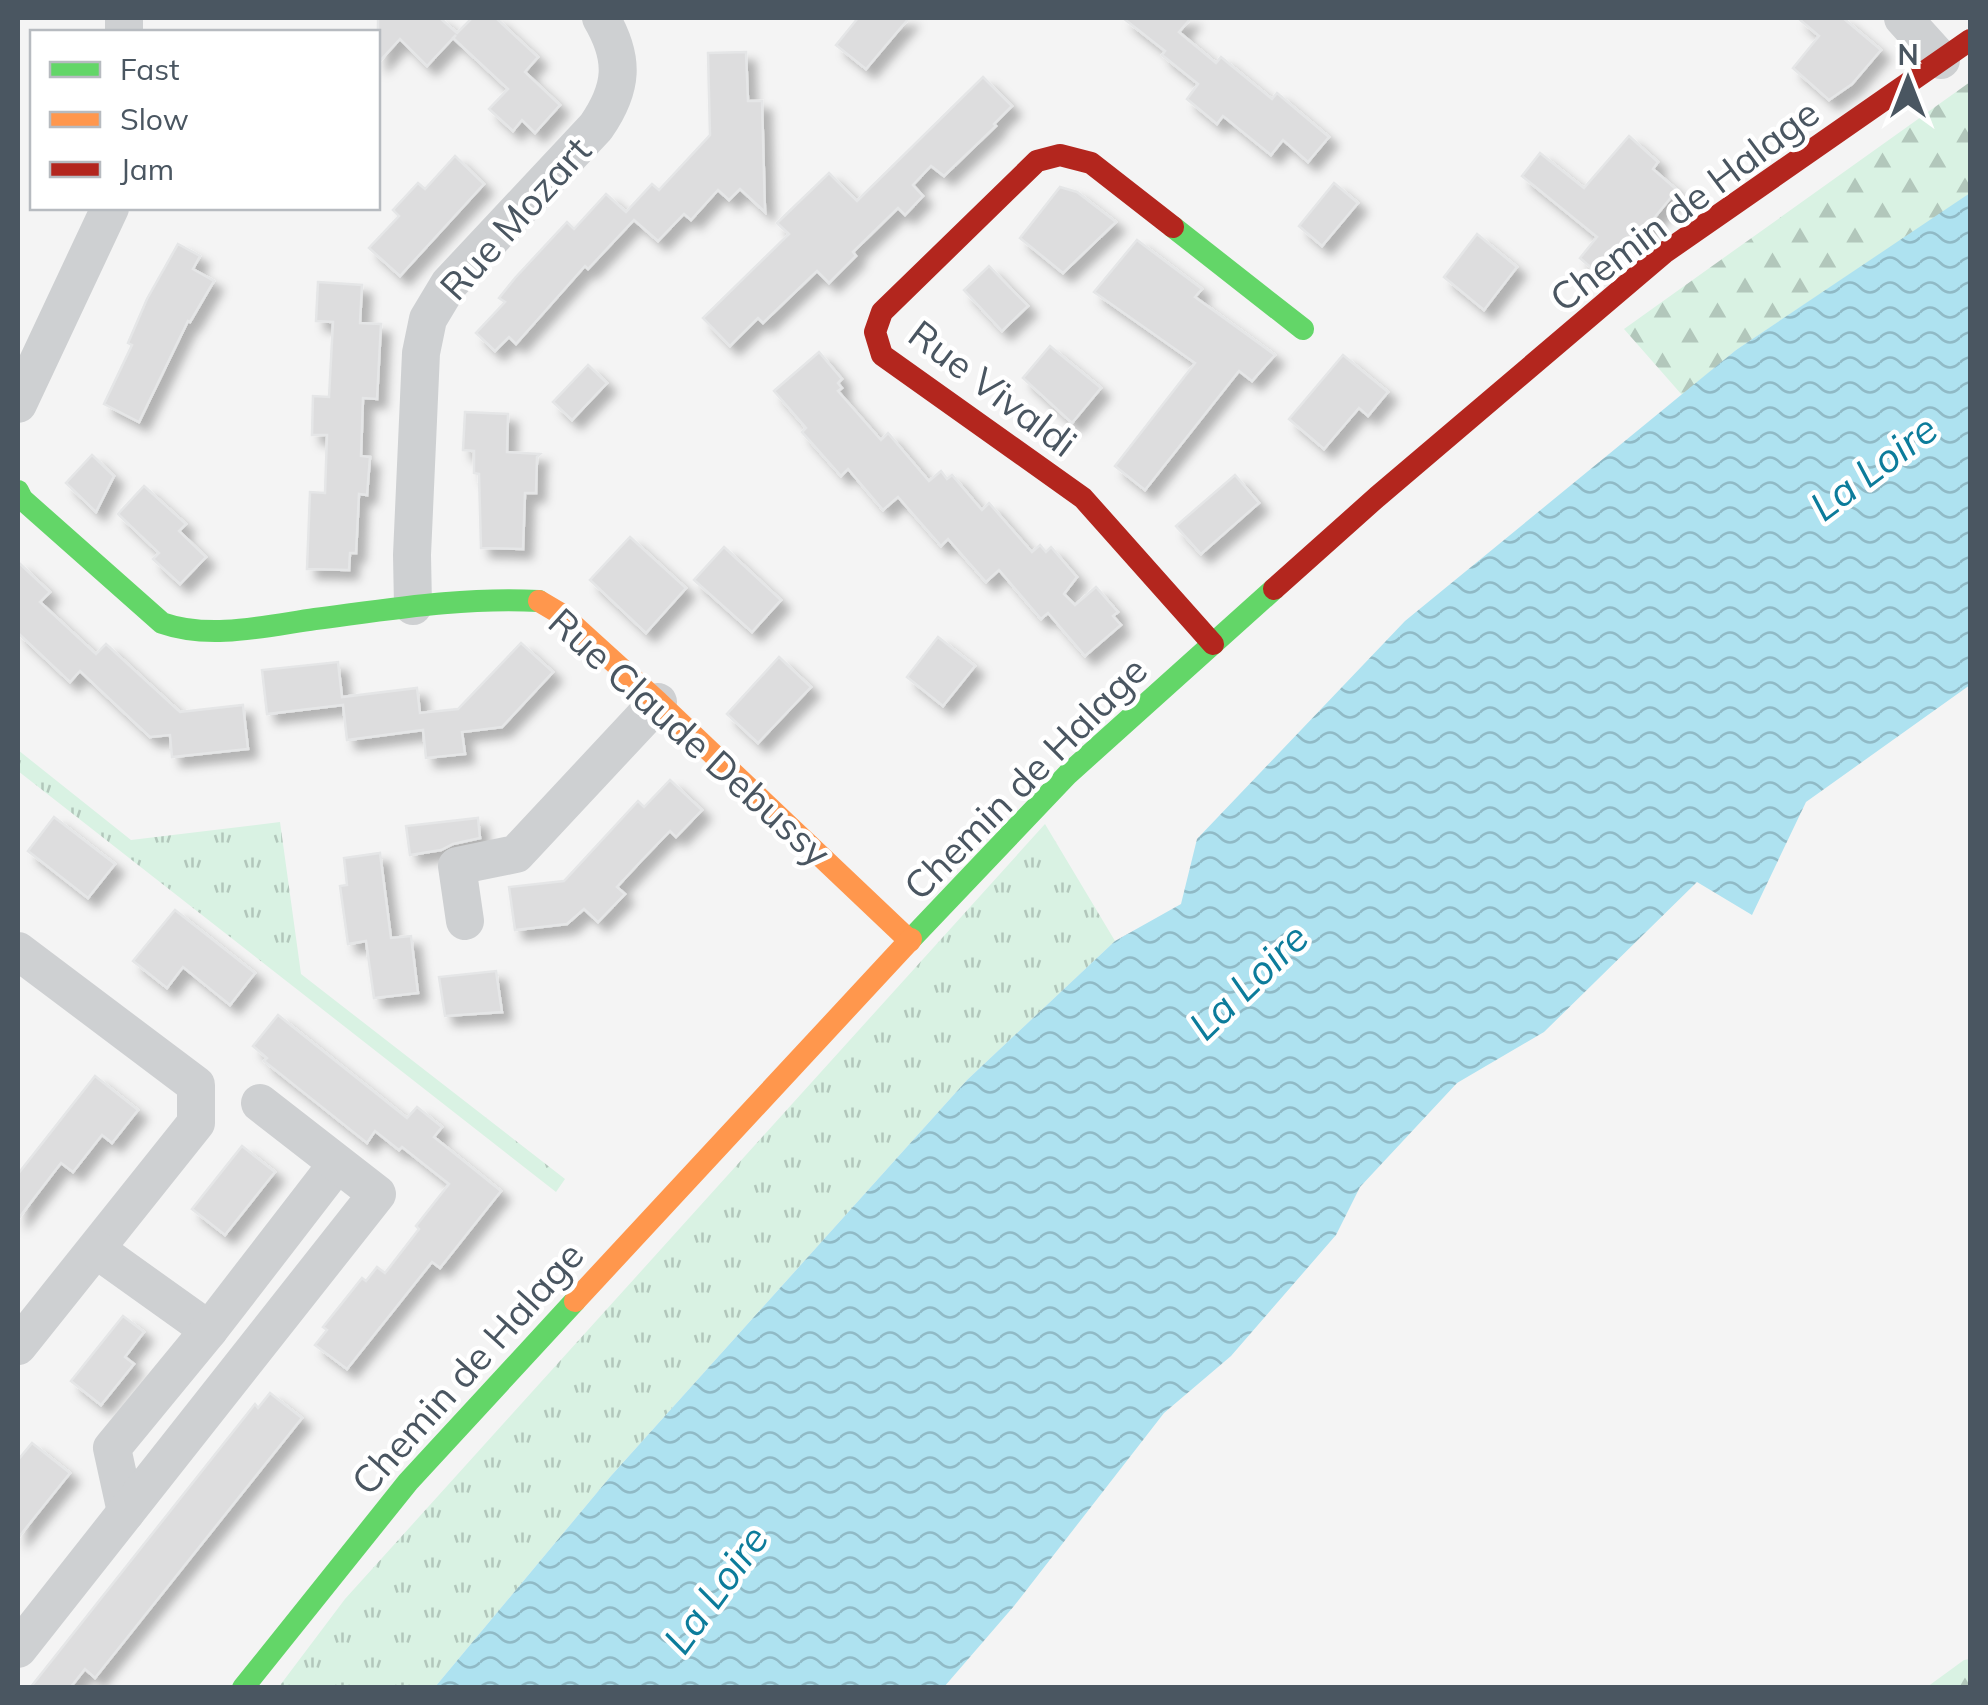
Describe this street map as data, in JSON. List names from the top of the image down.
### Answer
{
  "streets": {
    "main road": ["Chemin de Halage", "Rue Vivaldi", "Rue Claude Debussy"],
    "street": ["Rue Mozart"]
  },
  "crossings": [
    ["Chemin de Halage", "Rue Vivaldi"],
    ["Chemin de Halage", "Rue Claude Debussy"],
    ["Rue Mozart", "Rue Claude Debussy"]
  ],
  "water": ["La Loire"],
  "legend": ["Fast", "Slow", "Jam"],
  "north": "top"
}
